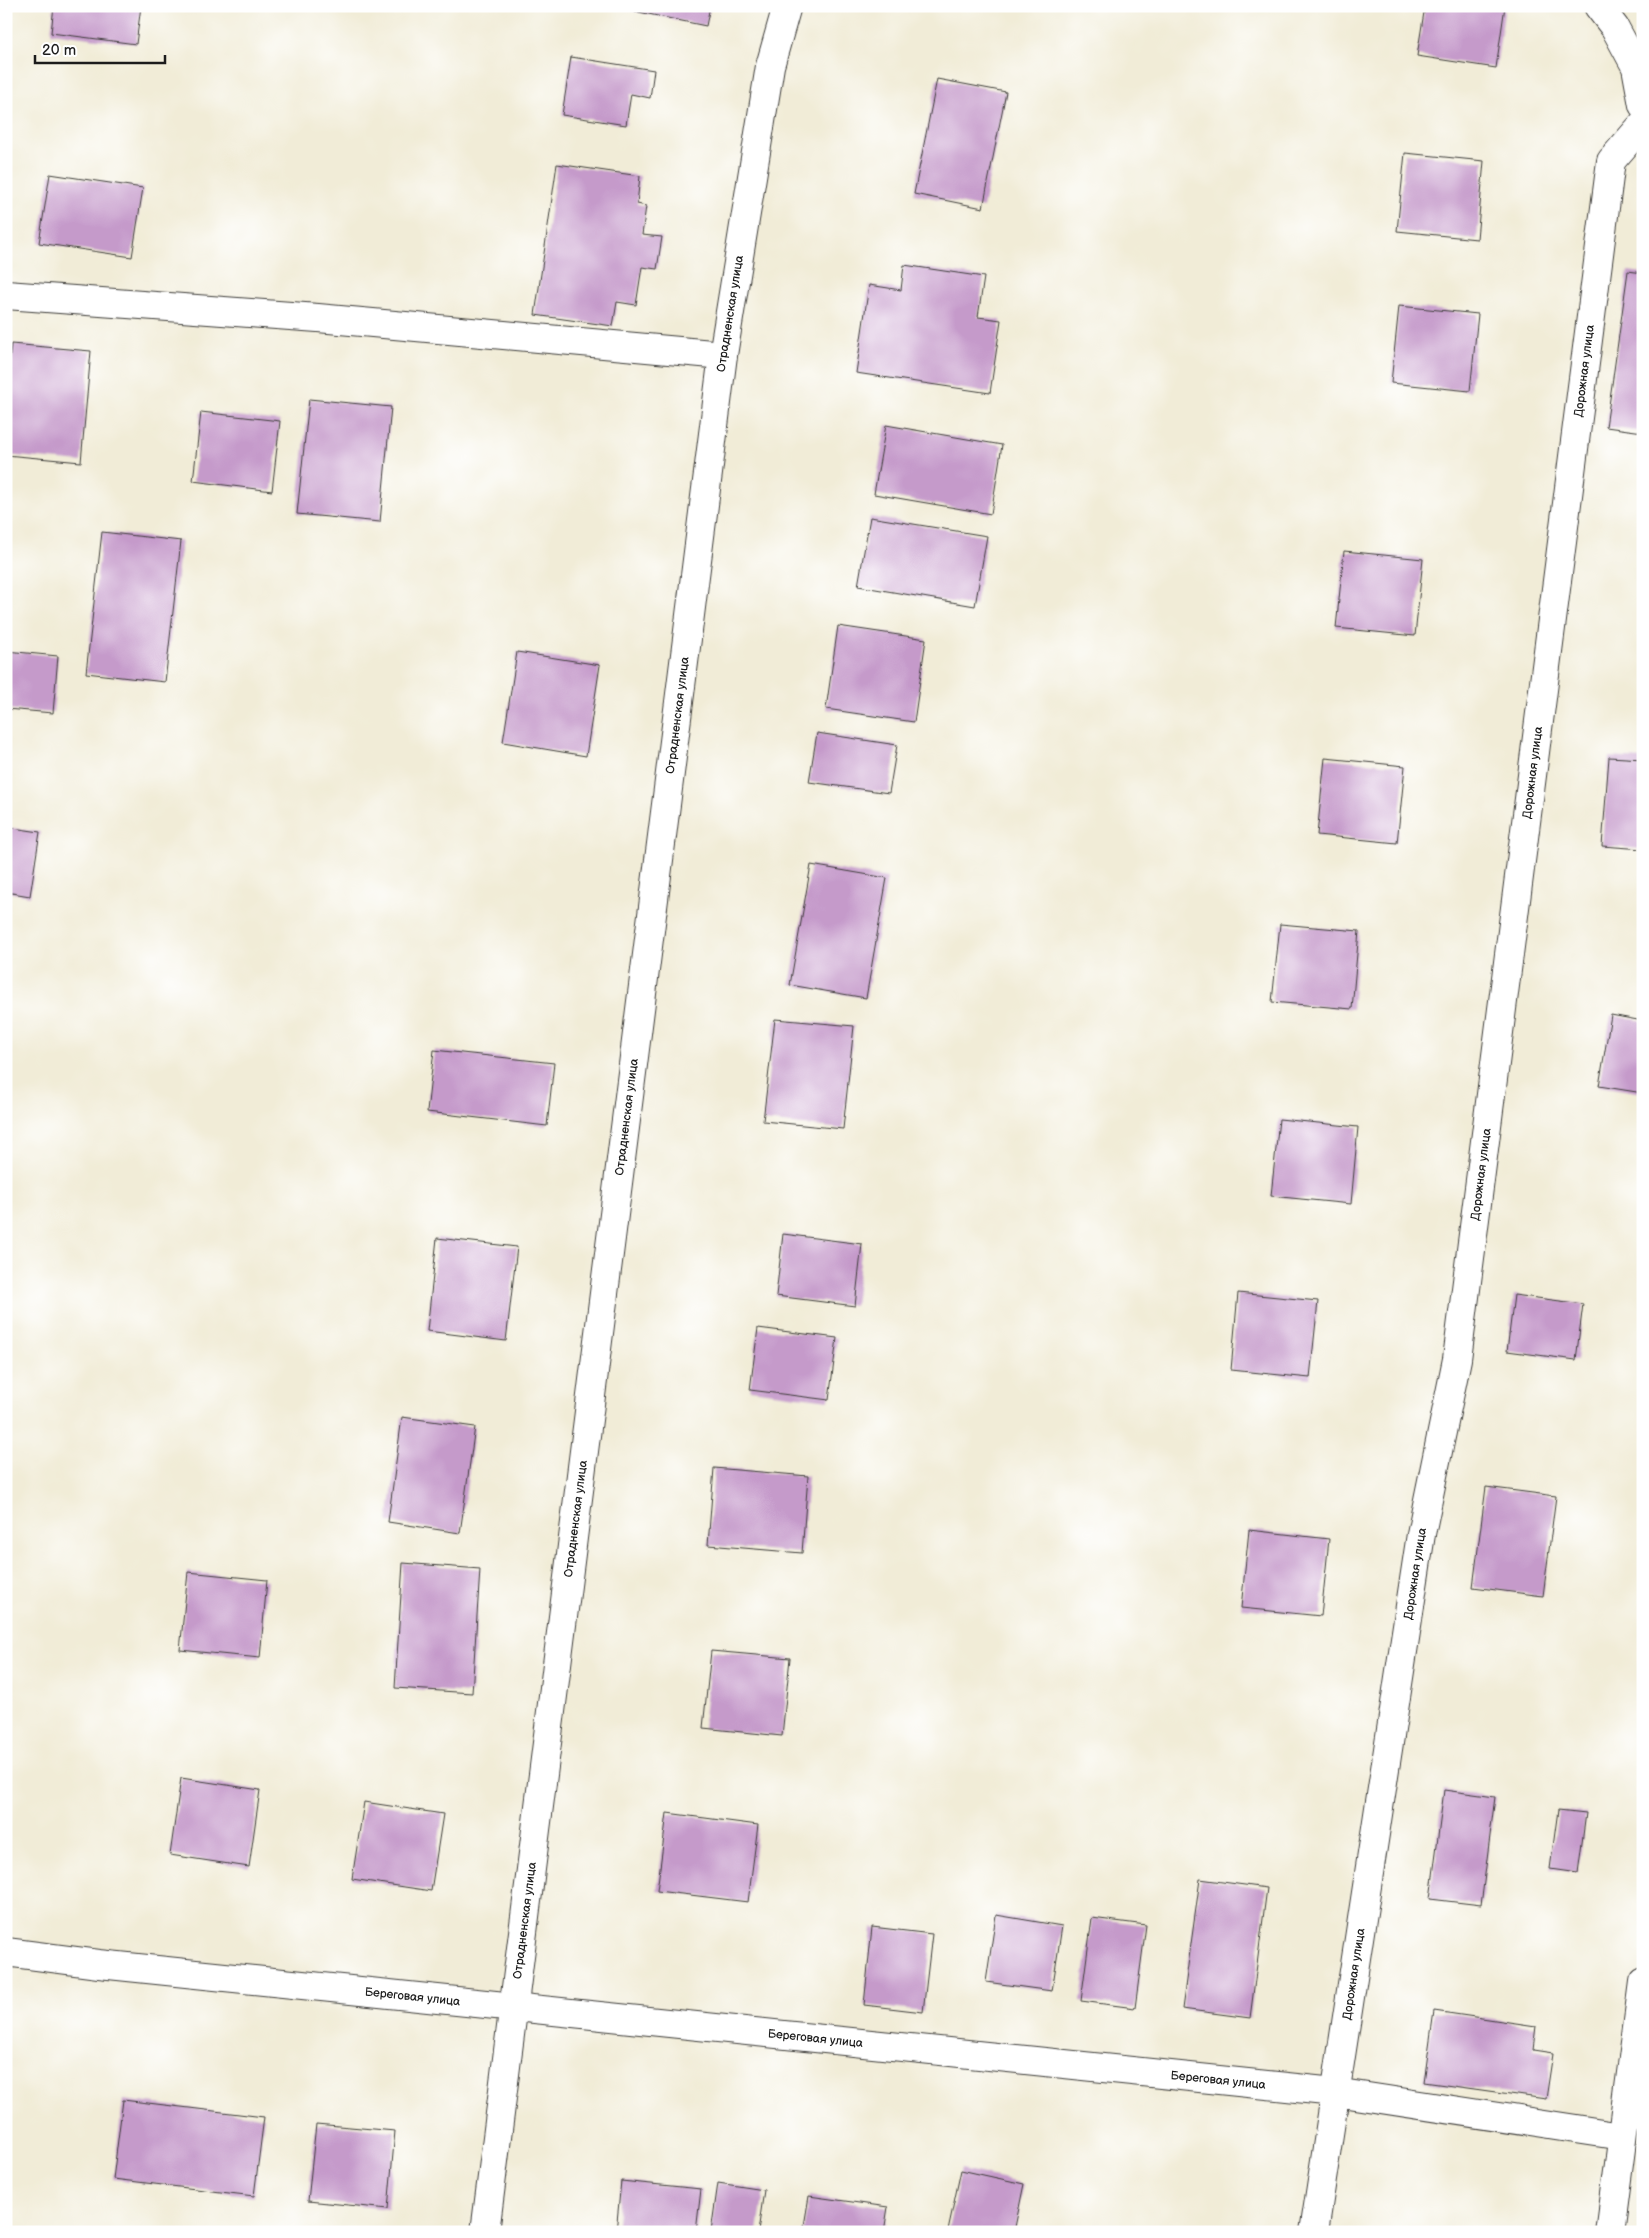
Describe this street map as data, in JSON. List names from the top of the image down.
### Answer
{
  "streets": {
    "street": ["Отрадненская улица", "Дорожная улица", "Береговая улица"]
  },
  "crossings": [
    ["Отрадненская улица", "Береговая улица"],
    ["Дорожная улица", "Береговая улица"]
  ],
  "scale_bar": "20 m"
}
